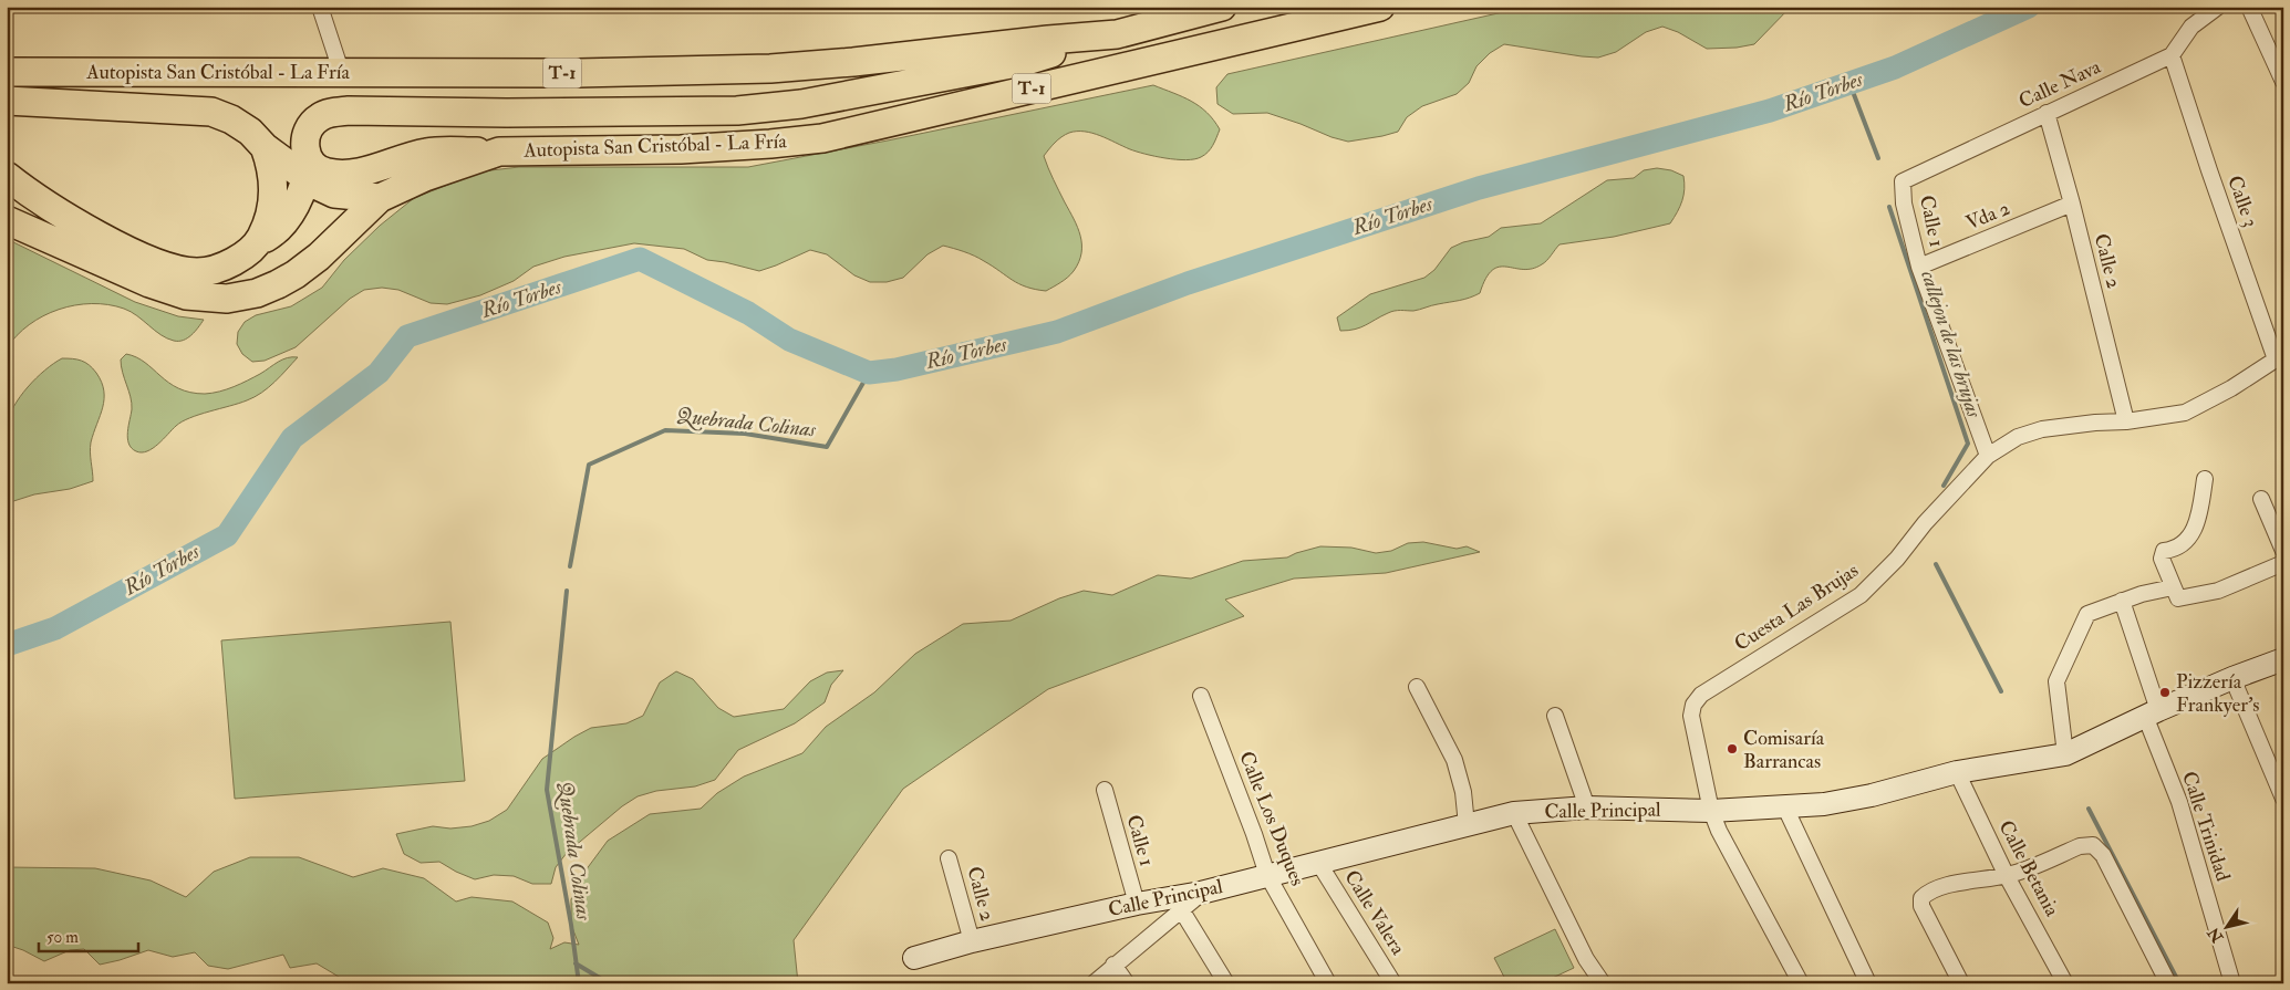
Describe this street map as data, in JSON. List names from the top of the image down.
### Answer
{
  "streets": {
    "highway": ["Autopista San Cristóbal - La Fría", "T-1"],
    "street": [
      "Calle Nava",
      "Calle 3",
      "Vda 2",
      "Calle 1",
      "Calle 2",
      "Cuesta Las Brujas",
      "Calle Principal",
      "Calle Los Duques",
      "Calle Trinidad",
      "Calle Betania",
      "Calle Valera"
    ]
  },
  "crossings": [
    ["Calle Nava", "Calle 3"],
    ["Calle Nava", "Calle 1"],
    ["Calle Nava", "Calle 2"],
    ["Calle 3", "Cuesta Las Brujas"],
    ["Vda 2", "Calle 1"],
    ["Vda 2", "Calle 2"],
    ["Calle 1", "Cuesta Las Brujas"],
    ["Calle 1", "Calle Principal"],
    ["Calle 2", "Cuesta Las Brujas"],
    ["Calle 2", "Calle Principal"],
    ["Cuesta Las Brujas", "Calle Principal"],
    ["Calle Principal", "Calle Los Duques"],
    ["Calle Principal", "Calle Trinidad"],
    ["Calle Principal", "Calle Betania"],
    ["Calle Principal", "Calle Valera"]
  ],
  "water": ["Río Torbes", "callejon de las brujas", "Quebrada Colinas"],
  "places": ["Pizzería Frankyer's", "Comisaría Barrancas"],
  "scale_bar": "50 m",
  "north": "bottom left"
}
